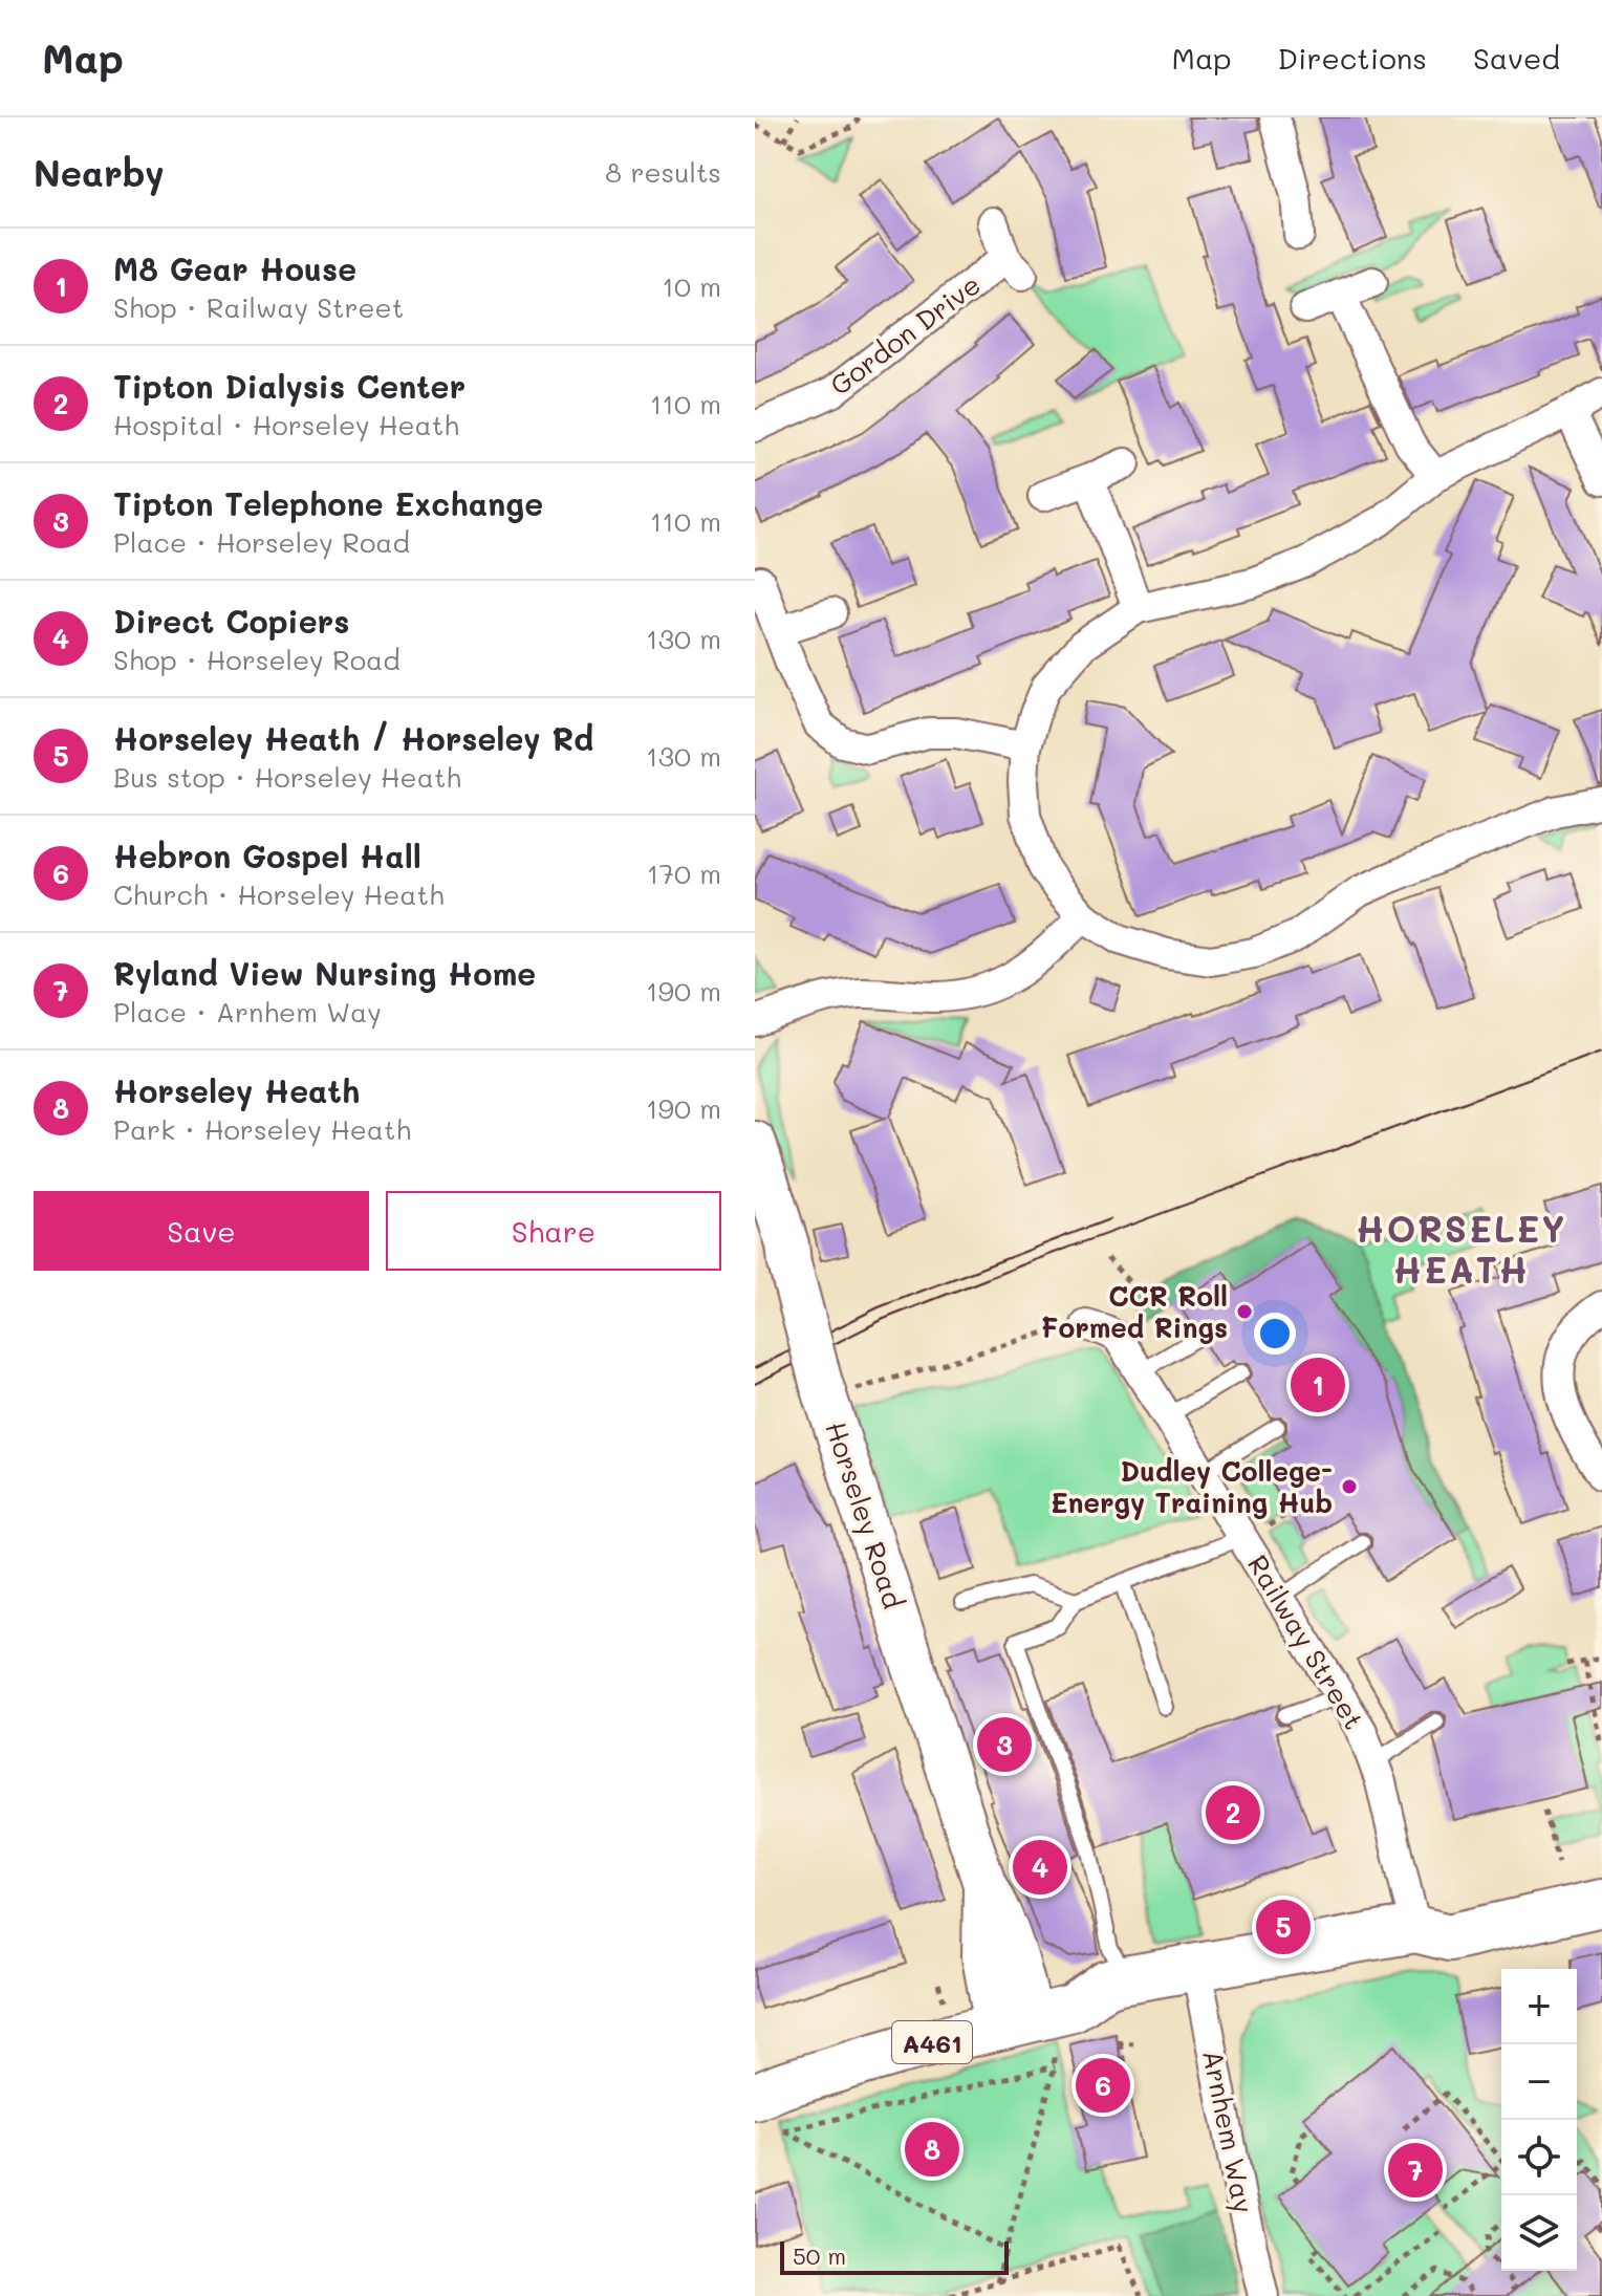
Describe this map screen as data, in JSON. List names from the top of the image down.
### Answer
{
  "streets": {
    "highway": ["A461"],
    "street": [
      "Gordon Drive",
      "Horseley Road",
      "Railway Street",
      "Arnhem Way"
    ]
  },
  "crossings": [
    ["Horseley Road", "A461"],
    ["Railway Street", "A461"],
    ["A461", "Arnhem Way"]
  ],
  "districts": ["HORSELEY HEATH"],
  "places": ["CCR Roll Formed Rings", "Dudley College- Energy Training Hub"],
  "scale_bar": "50 m",
  "page": {
    "header": "Map",
    "nav": ["Map", "Directions", "Saved"],
    "heading": ["Nearby", "8 results"],
    "list": [
      {
        "mark": "1",
        "name": "M8 Gear House",
        "note": "Shop · Railway Street",
        "value": "10 m"
      },
      {
        "mark": "2",
        "name": "Tipton Dialysis Center",
        "note": "Hospital · Horseley Heath",
        "value": "110 m"
      },
      {
        "mark": "3",
        "name": "Tipton Telephone Exchange",
        "note": "Place · Horseley Road",
        "value": "110 m"
      },
      {
        "mark": "4",
        "name": "Direct Copiers",
        "note": "Shop · Horseley Road",
        "value": "130 m"
      },
      {
        "mark": "5",
        "name": "Horseley Heath / Horseley Rd",
        "note": "Bus stop · Horseley Heath",
        "value": "130 m"
      },
      {
        "mark": "6",
        "name": "Hebron Gospel Hall",
        "note": "Church · Horseley Heath",
        "value": "170 m"
      },
      {
        "mark": "7",
        "name": "Ryland View Nursing Home",
        "note": "Place · Arnhem Way",
        "value": "190 m"
      },
      {
        "mark": "8",
        "name": "Horseley Heath",
        "note": "Park · Horseley Heath",
        "value": "190 m"
      }
    ],
    "buttons": ["Save", "Share"],
    "pins": [
      "1",
      "3",
      "2",
      "4",
      "5",
      "6",
      "8",
      "7"
    ],
    "map_buttons": ["+", "−"],
    "scale": "50 m"
  }
}
